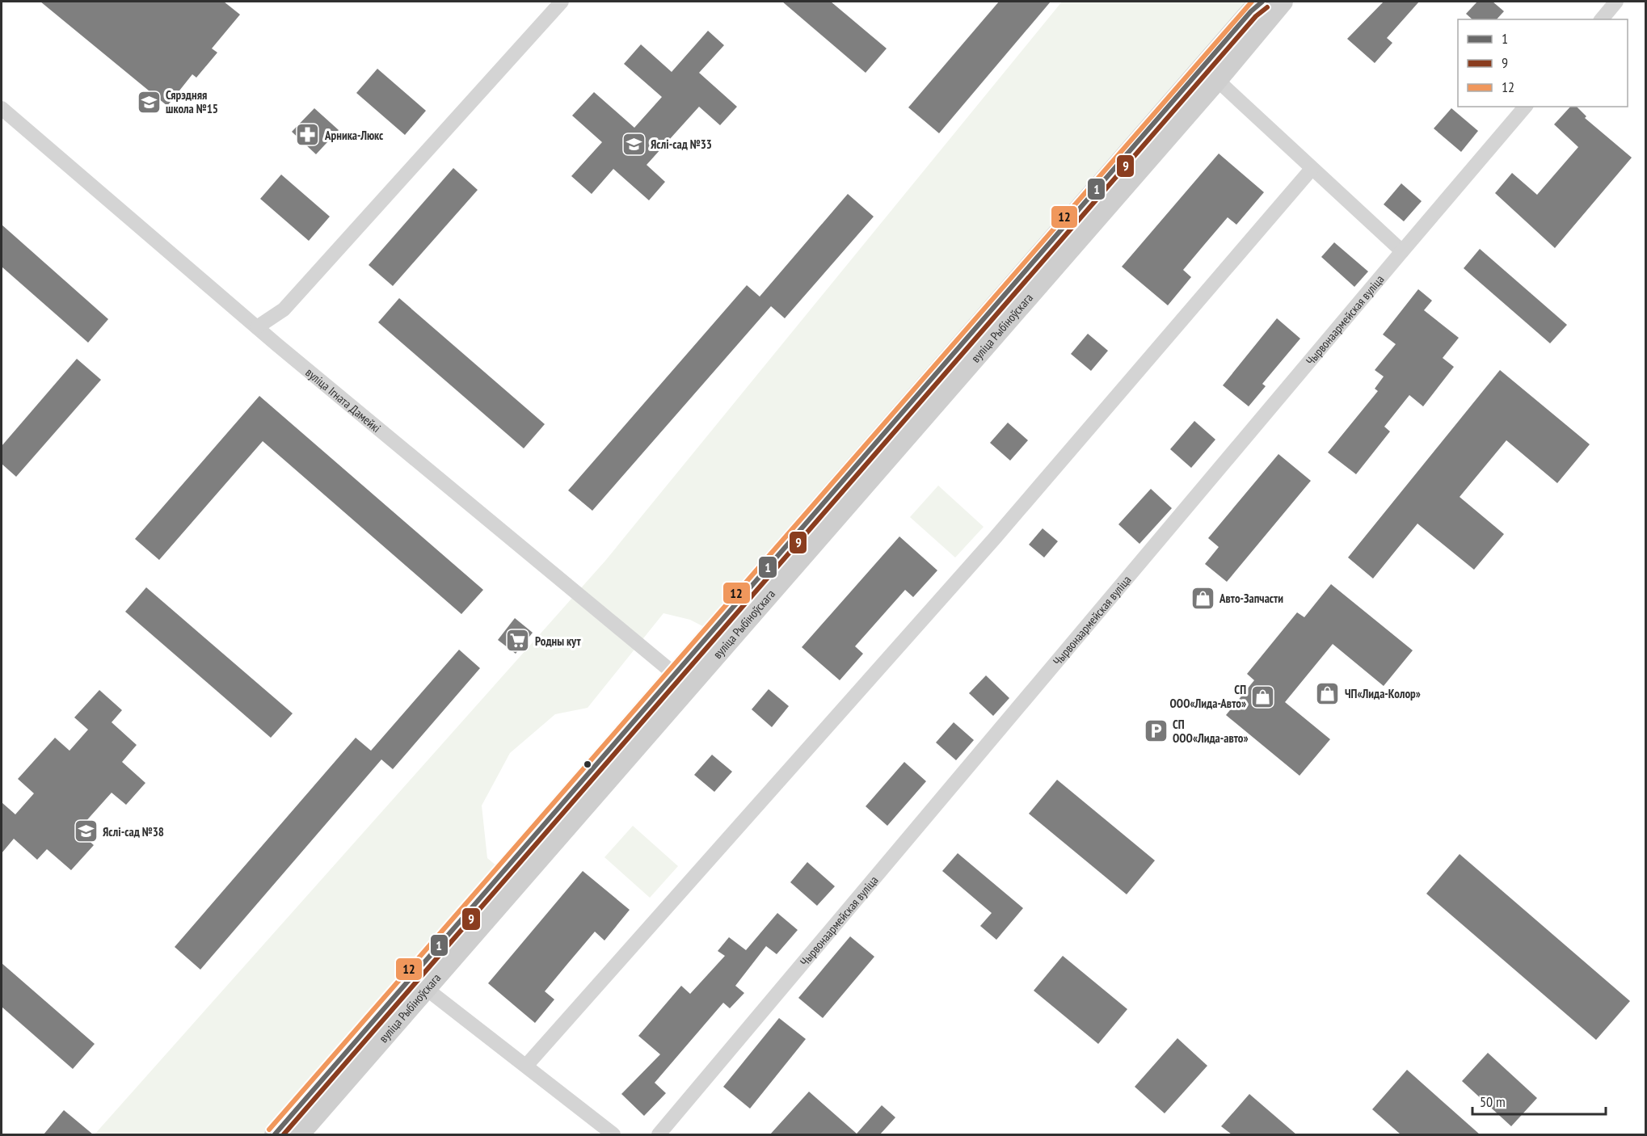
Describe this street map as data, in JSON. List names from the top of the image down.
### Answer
{
  "streets": {
    "main road": ["вуліца Рыбіноўскага"],
    "street": ["Чырвонаармейская вуліца", "вуліца Ігната Дамейкі"]
  },
  "crossings": [
    ["вуліца Рыбіноўскага", "вуліца Ігната Дамейкі"]
  ],
  "places": {
    "school or university": ["Сярэдняя школа №15", "Яслі-сад №33", "Яслі-сад №38"],
    "pharmacy": ["Арника-Люкс"],
    "shop": ["Авто-Запчасти", "ЧП«Лида-Колор»", "СП ООО«Лида-Авто»"],
    "supermarket": ["Родны кут"],
    "parking": ["СП ООО«Лида-авто»"]
  },
  "lines": ["transit line 1", "transit line 12", "transit line 9"],
  "legend": ["1", "9", "12"],
  "scale_bar": "50 m"
}
